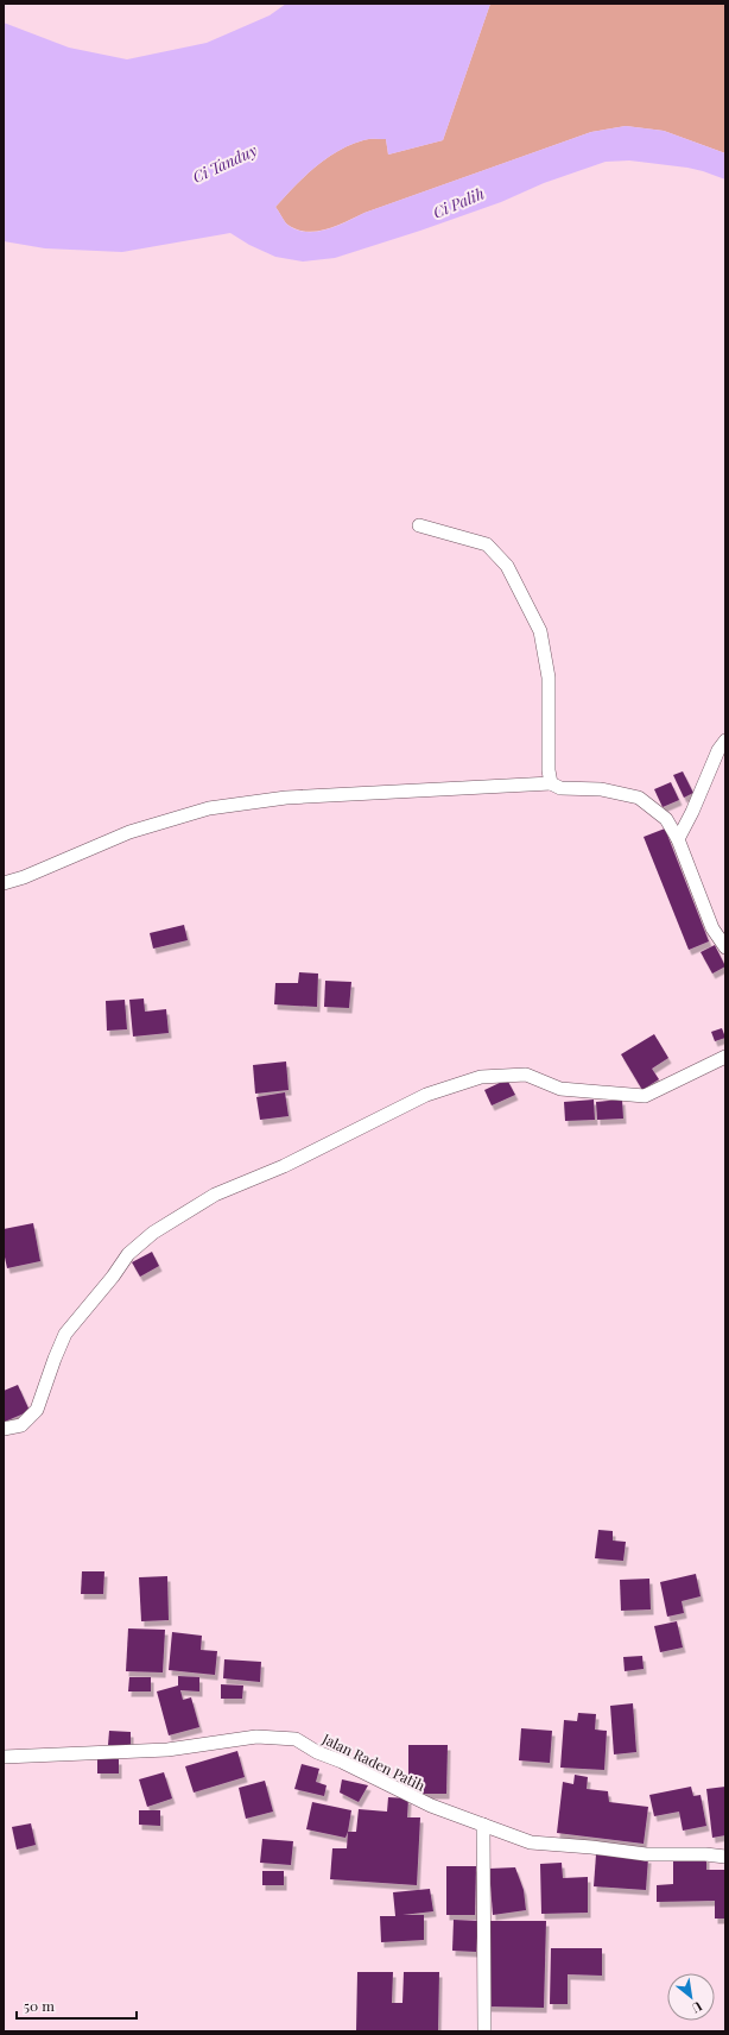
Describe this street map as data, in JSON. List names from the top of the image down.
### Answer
{
  "streets": {
    "street": ["Jalan Raden Patih"]
  },
  "water": ["Ci Tanduy", "Ci Palih"],
  "scale_bar": "50 m",
  "north": "bottom right"
}
